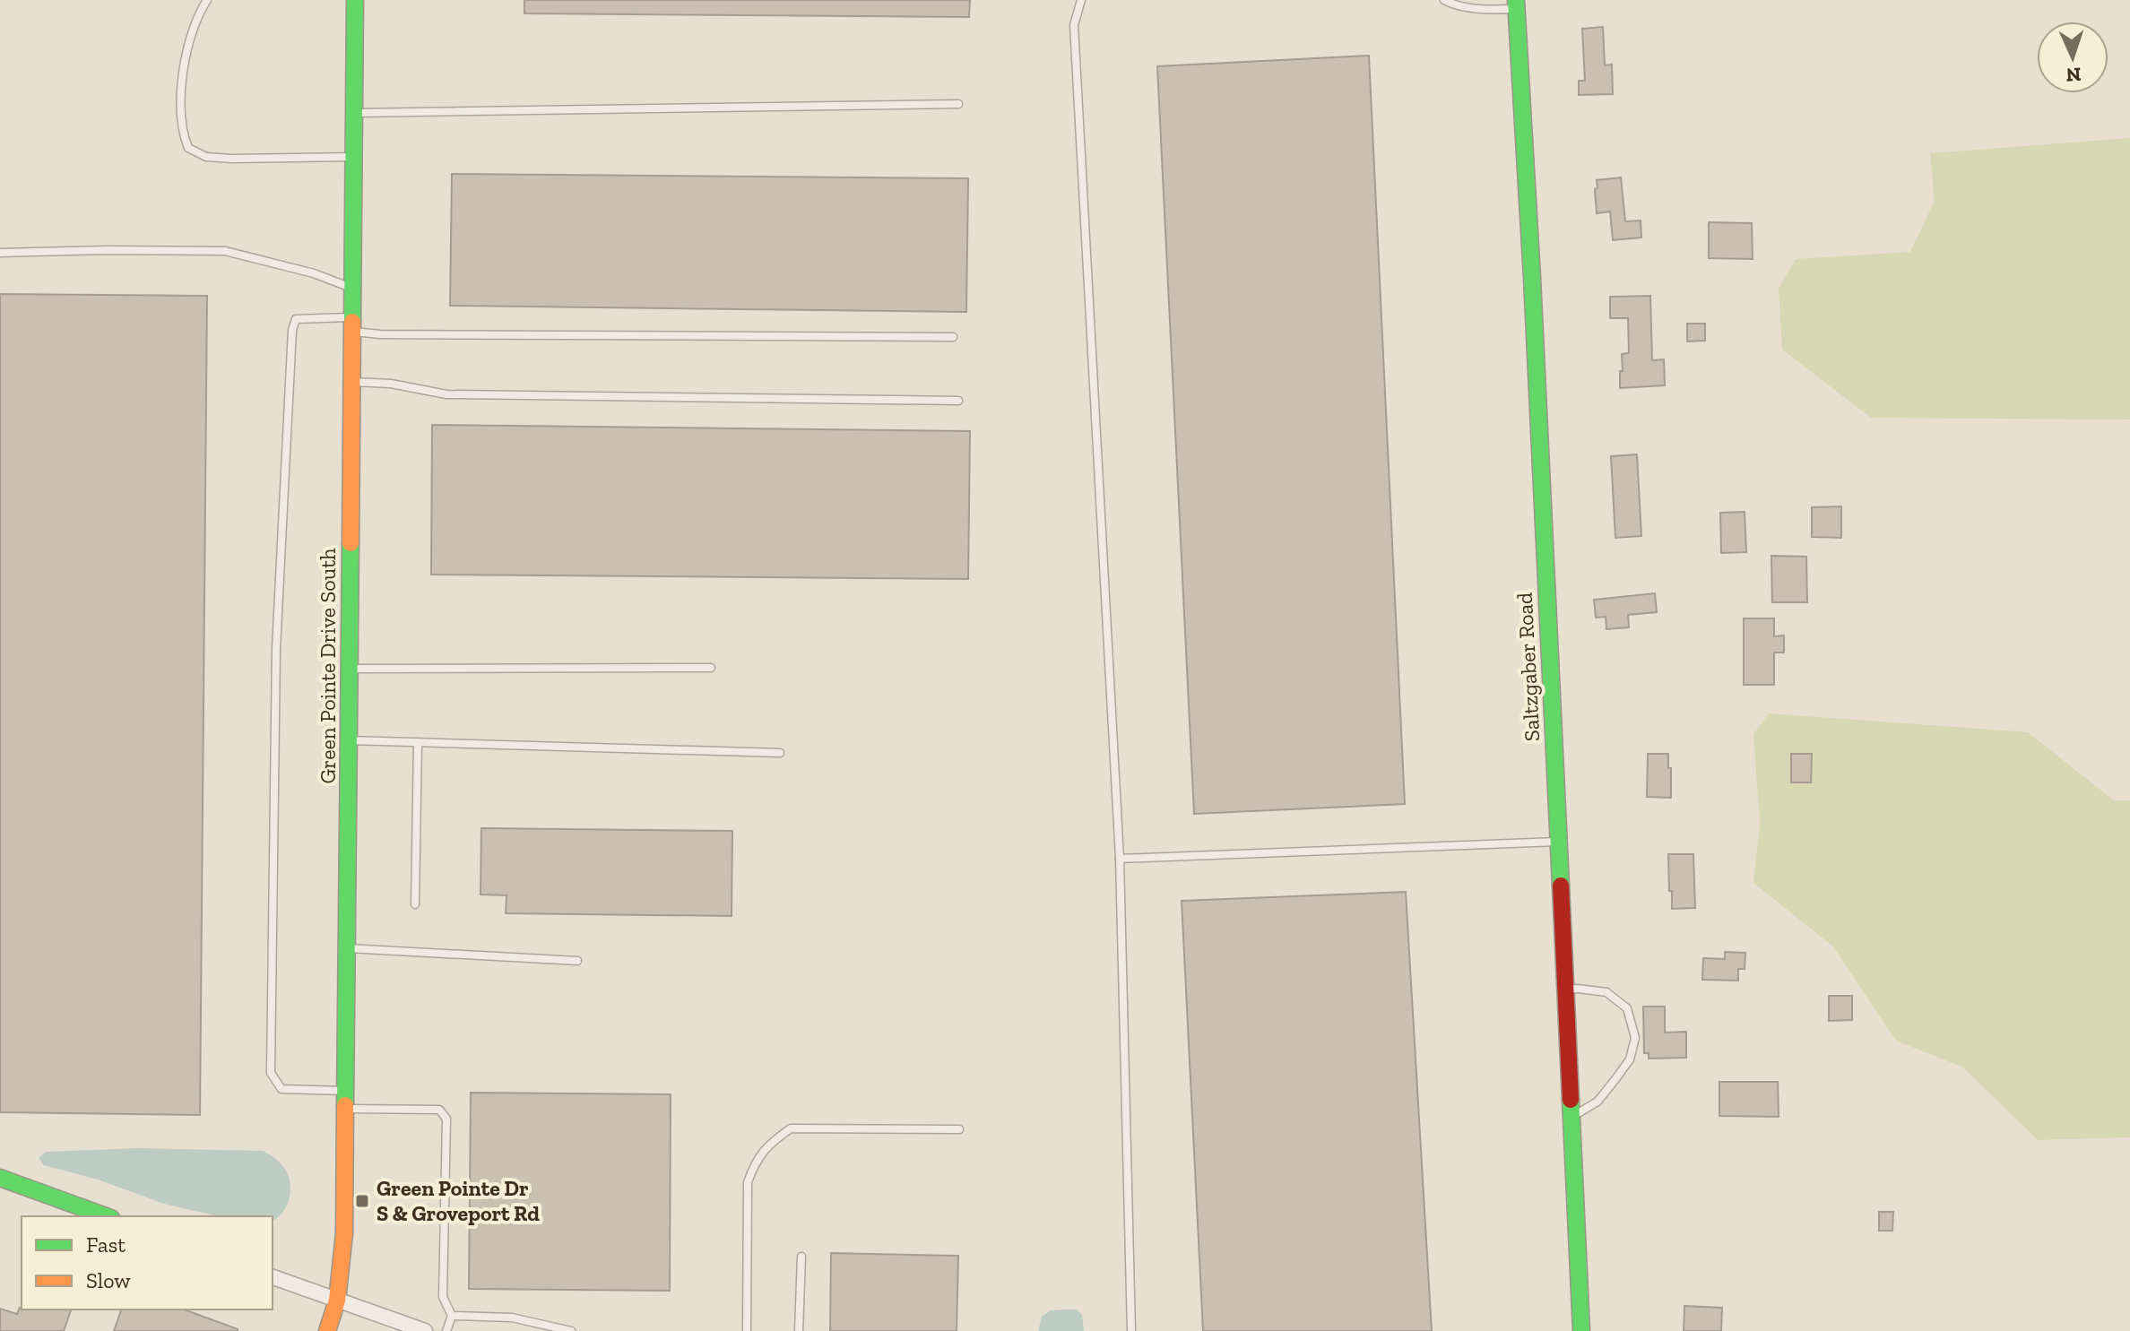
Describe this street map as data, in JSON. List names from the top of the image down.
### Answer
{
  "streets": {
    "street": ["Green Pointe Drive South", "Saltzgaber Road"]
  },
  "places": {
    "transit": ["Green Pointe Dr S & Groveport Rd"]
  },
  "legend": ["Fast", "Slow"],
  "north": "bottom"
}
